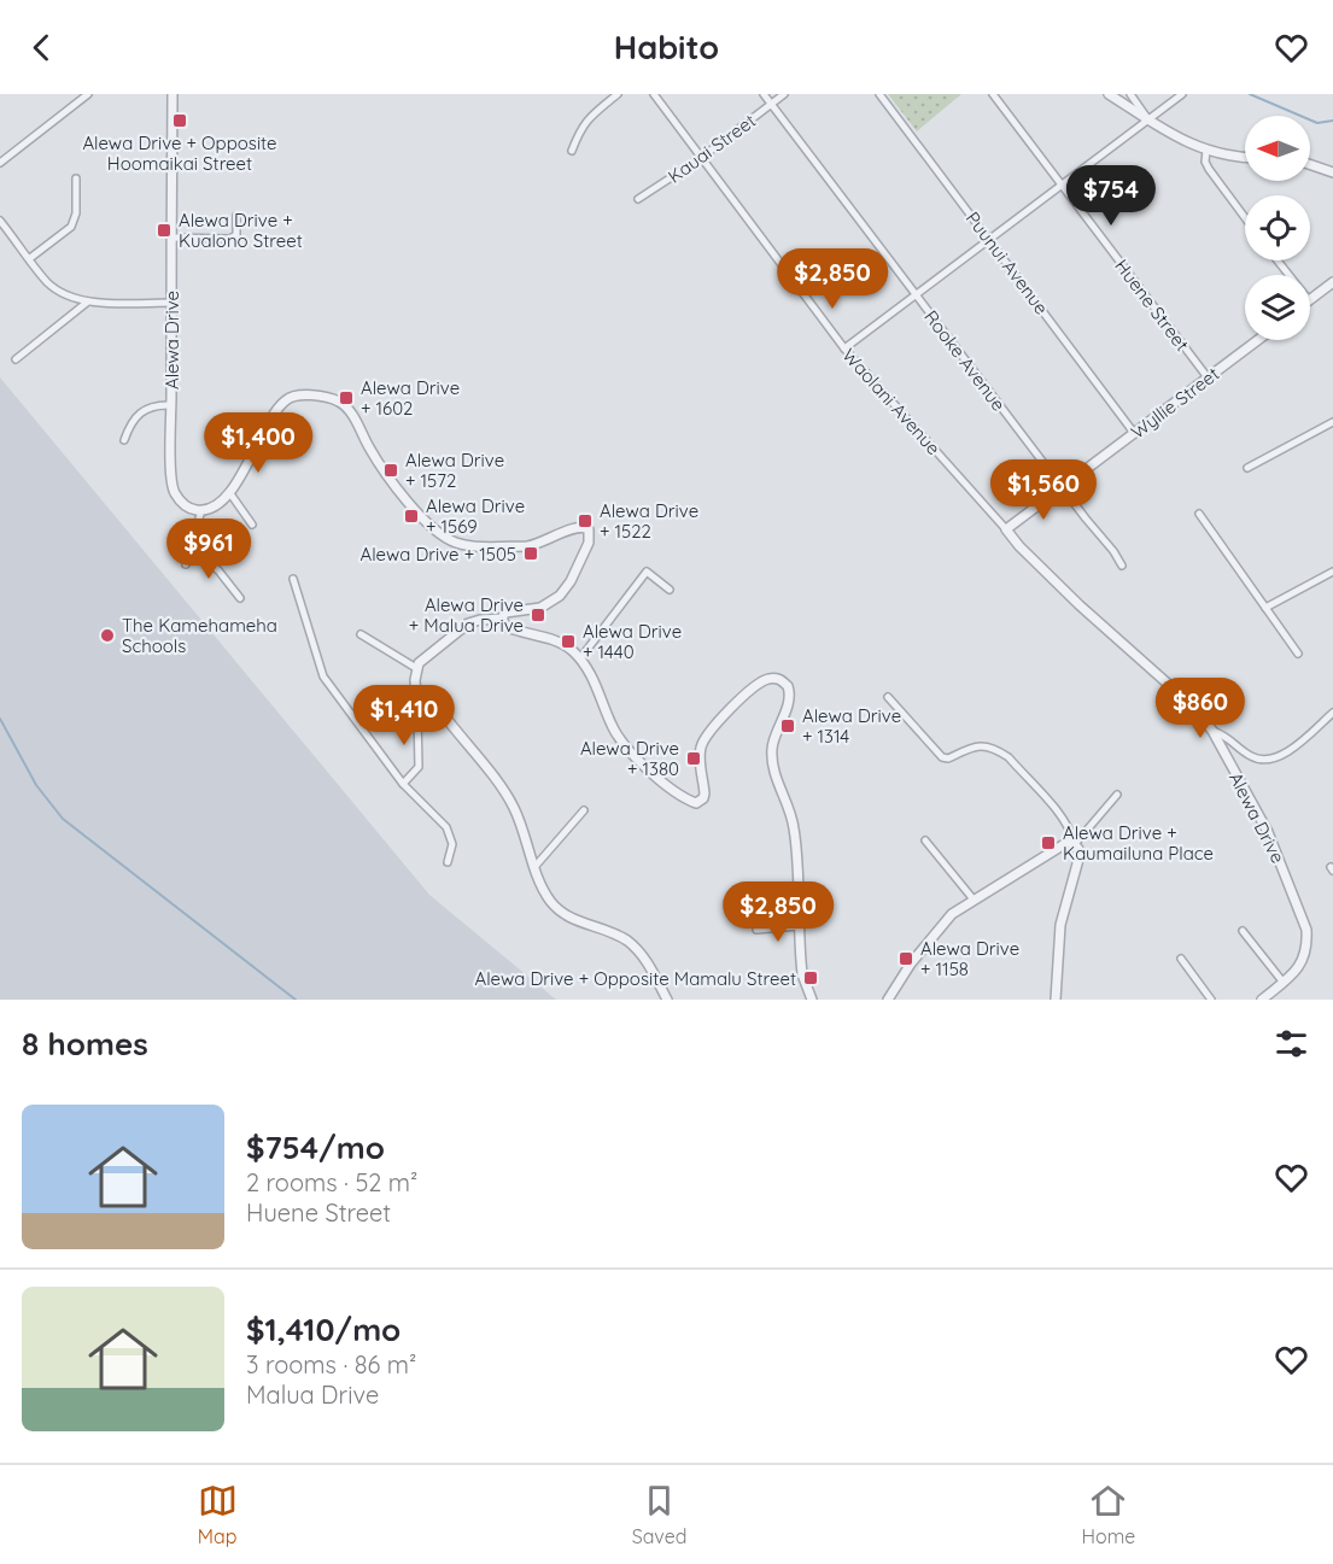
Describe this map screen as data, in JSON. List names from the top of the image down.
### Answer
{
  "streets": {
    "street": [
      "Kauai Street",
      "Puunui Avenue",
      "Huene Street",
      "Alewa Drive",
      "Rooke Avenue",
      "Waolani Avenue",
      "Wyllie Street"
    ]
  },
  "crossings": [
    ["Kauai Street", "Rooke Avenue"],
    ["Kauai Street", "Waolani Avenue"],
    ["Puunui Avenue", "Wyllie Street"],
    ["Huene Street", "Wyllie Street"],
    ["Alewa Drive", "Waolani Avenue"],
    ["Alewa Drive", "Wyllie Street"],
    ["Rooke Avenue", "Wyllie Street"],
    ["Waolani Avenue", "Wyllie Street"]
  ],
  "places": {
    "transit": [
      "Alewa Drive + Opposite Hoomaikai Street",
      "Alewa Drive + Kualono Street",
      "Alewa Drive + 1602",
      "Alewa Drive + 1572",
      "Alewa Drive + 1569",
      "Alewa Drive + 1522",
      "Alewa Drive + 1505",
      "Alewa Drive + Malua Drive",
      "Alewa Drive + 1440",
      "Alewa Drive + 1314",
      "Alewa Drive + 1380",
      "Alewa Drive + Kaumailuna Place",
      "Alewa Drive + 1158",
      "Alewa Drive + Opposite Mamalu Street"
    ],
    "other": ["The Kamehameha Schools"]
  },
  "north": "left",
  "page": {
    "header": "Habito",
    "price": [
      "$754",
      "$2,850",
      "$1,400",
      "$1,560",
      "$961",
      "$860",
      "$1,410",
      "$2,850"
    ],
    "heading": "8 homes",
    "list": [
      {
        "name": "$754/mo",
        "note": "2 rooms · 52 m² · Huene Street"
      },
      {
        "name": "$1,410/mo",
        "note": "3 rooms · 86 m² · Malua Drive"
      }
    ],
    "tabs": ["Map", "Saved", "Home"]
  }
}
